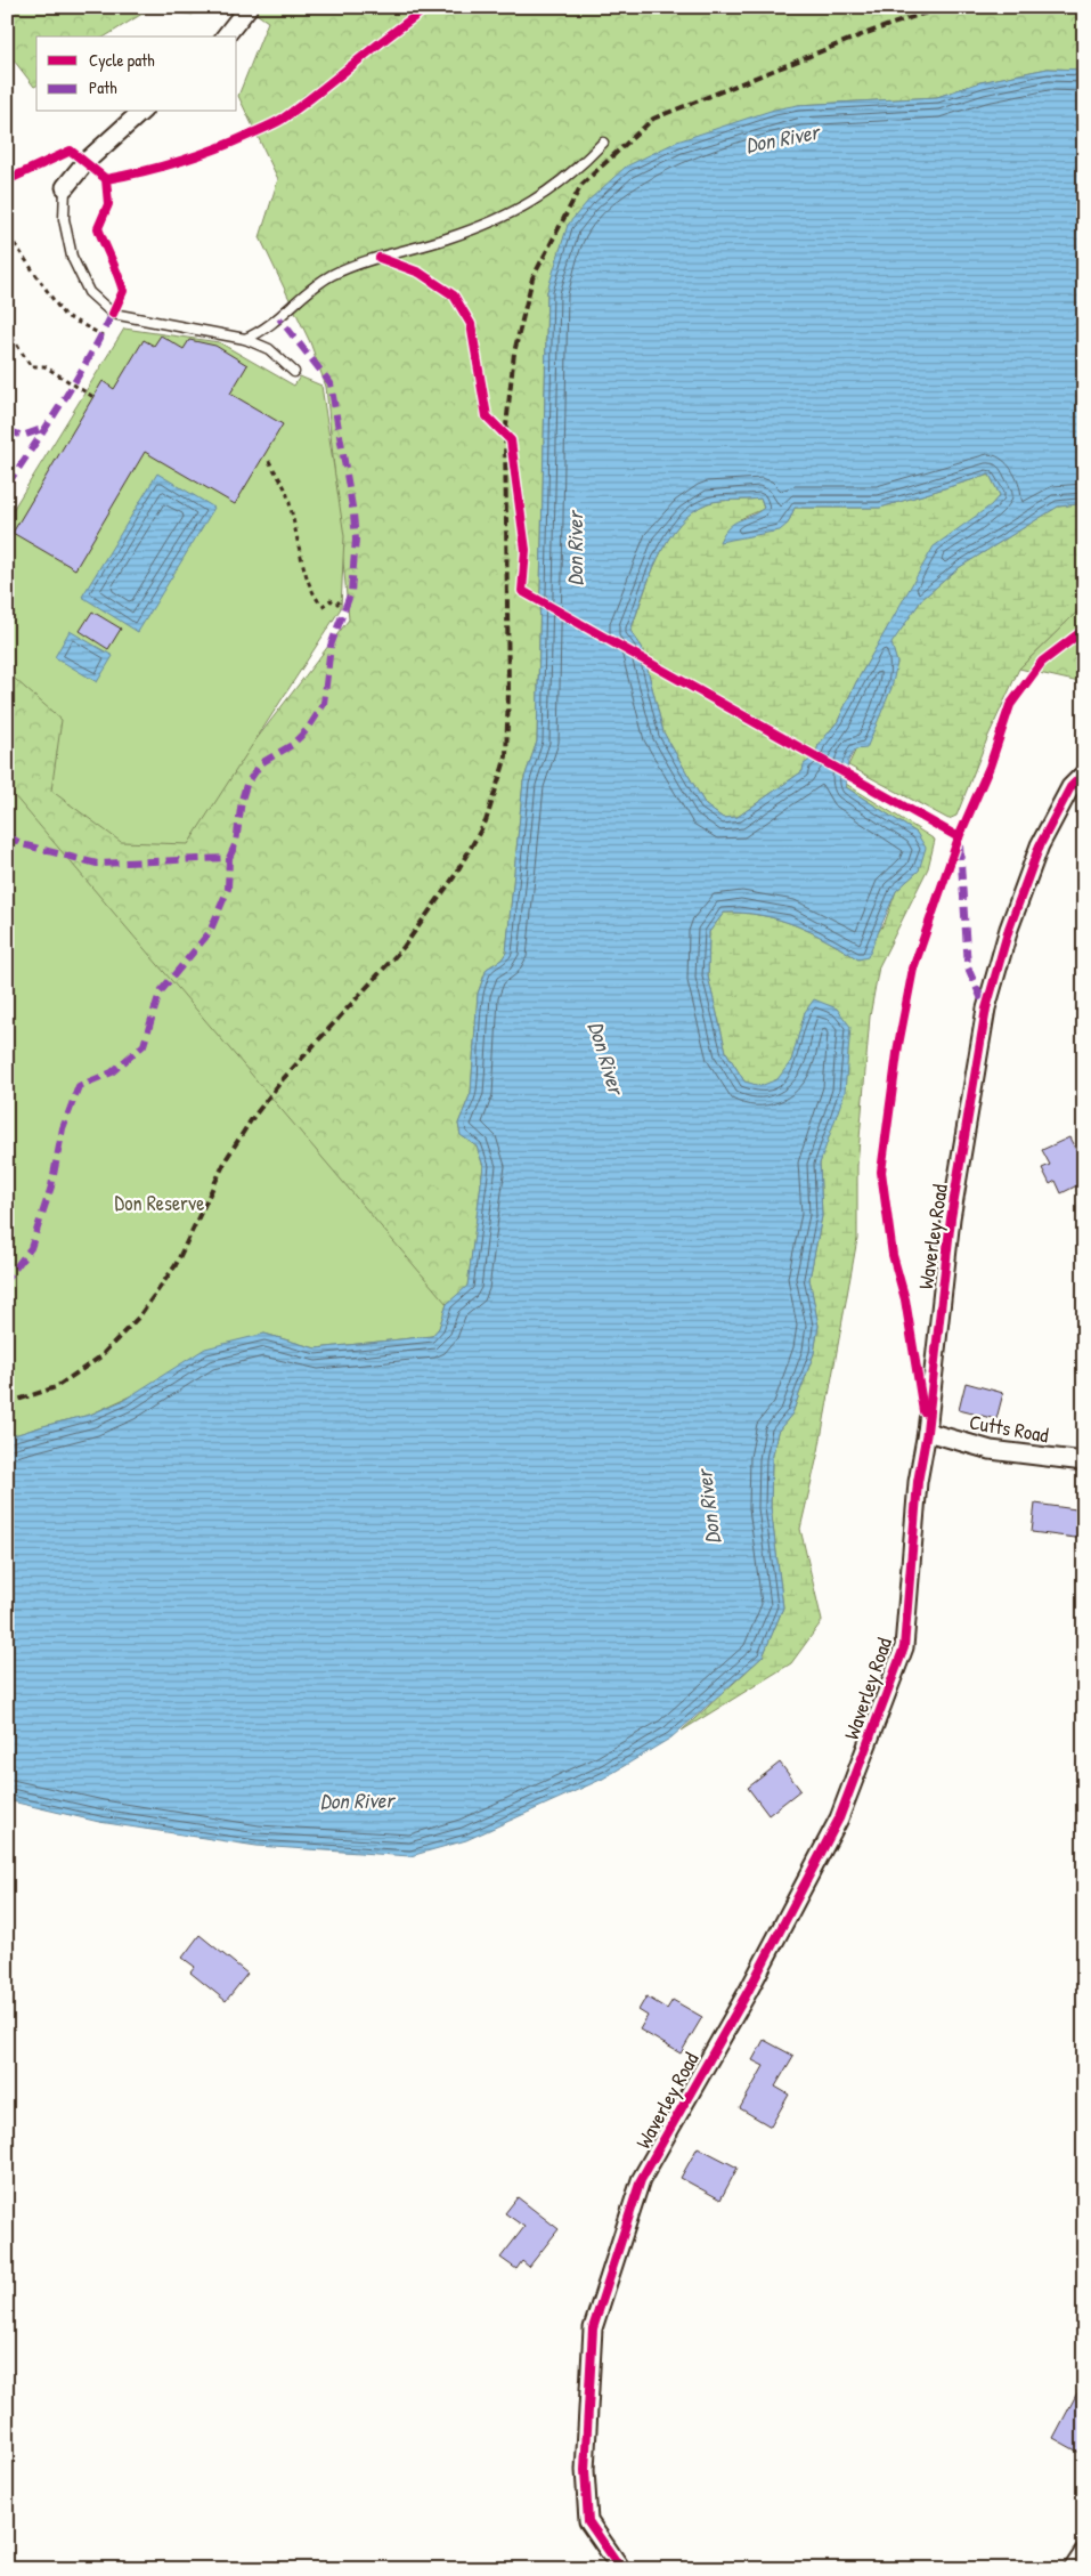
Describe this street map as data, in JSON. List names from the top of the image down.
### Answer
{
  "streets": {
    "street": ["Waverley Road", "Cutts Road"]
  },
  "crossings": [
    ["Waverley Road", "Cutts Road"]
  ],
  "water": ["Don River"],
  "parks": ["Don Reserve"],
  "legend": ["Cycle path", "Path"]
}
